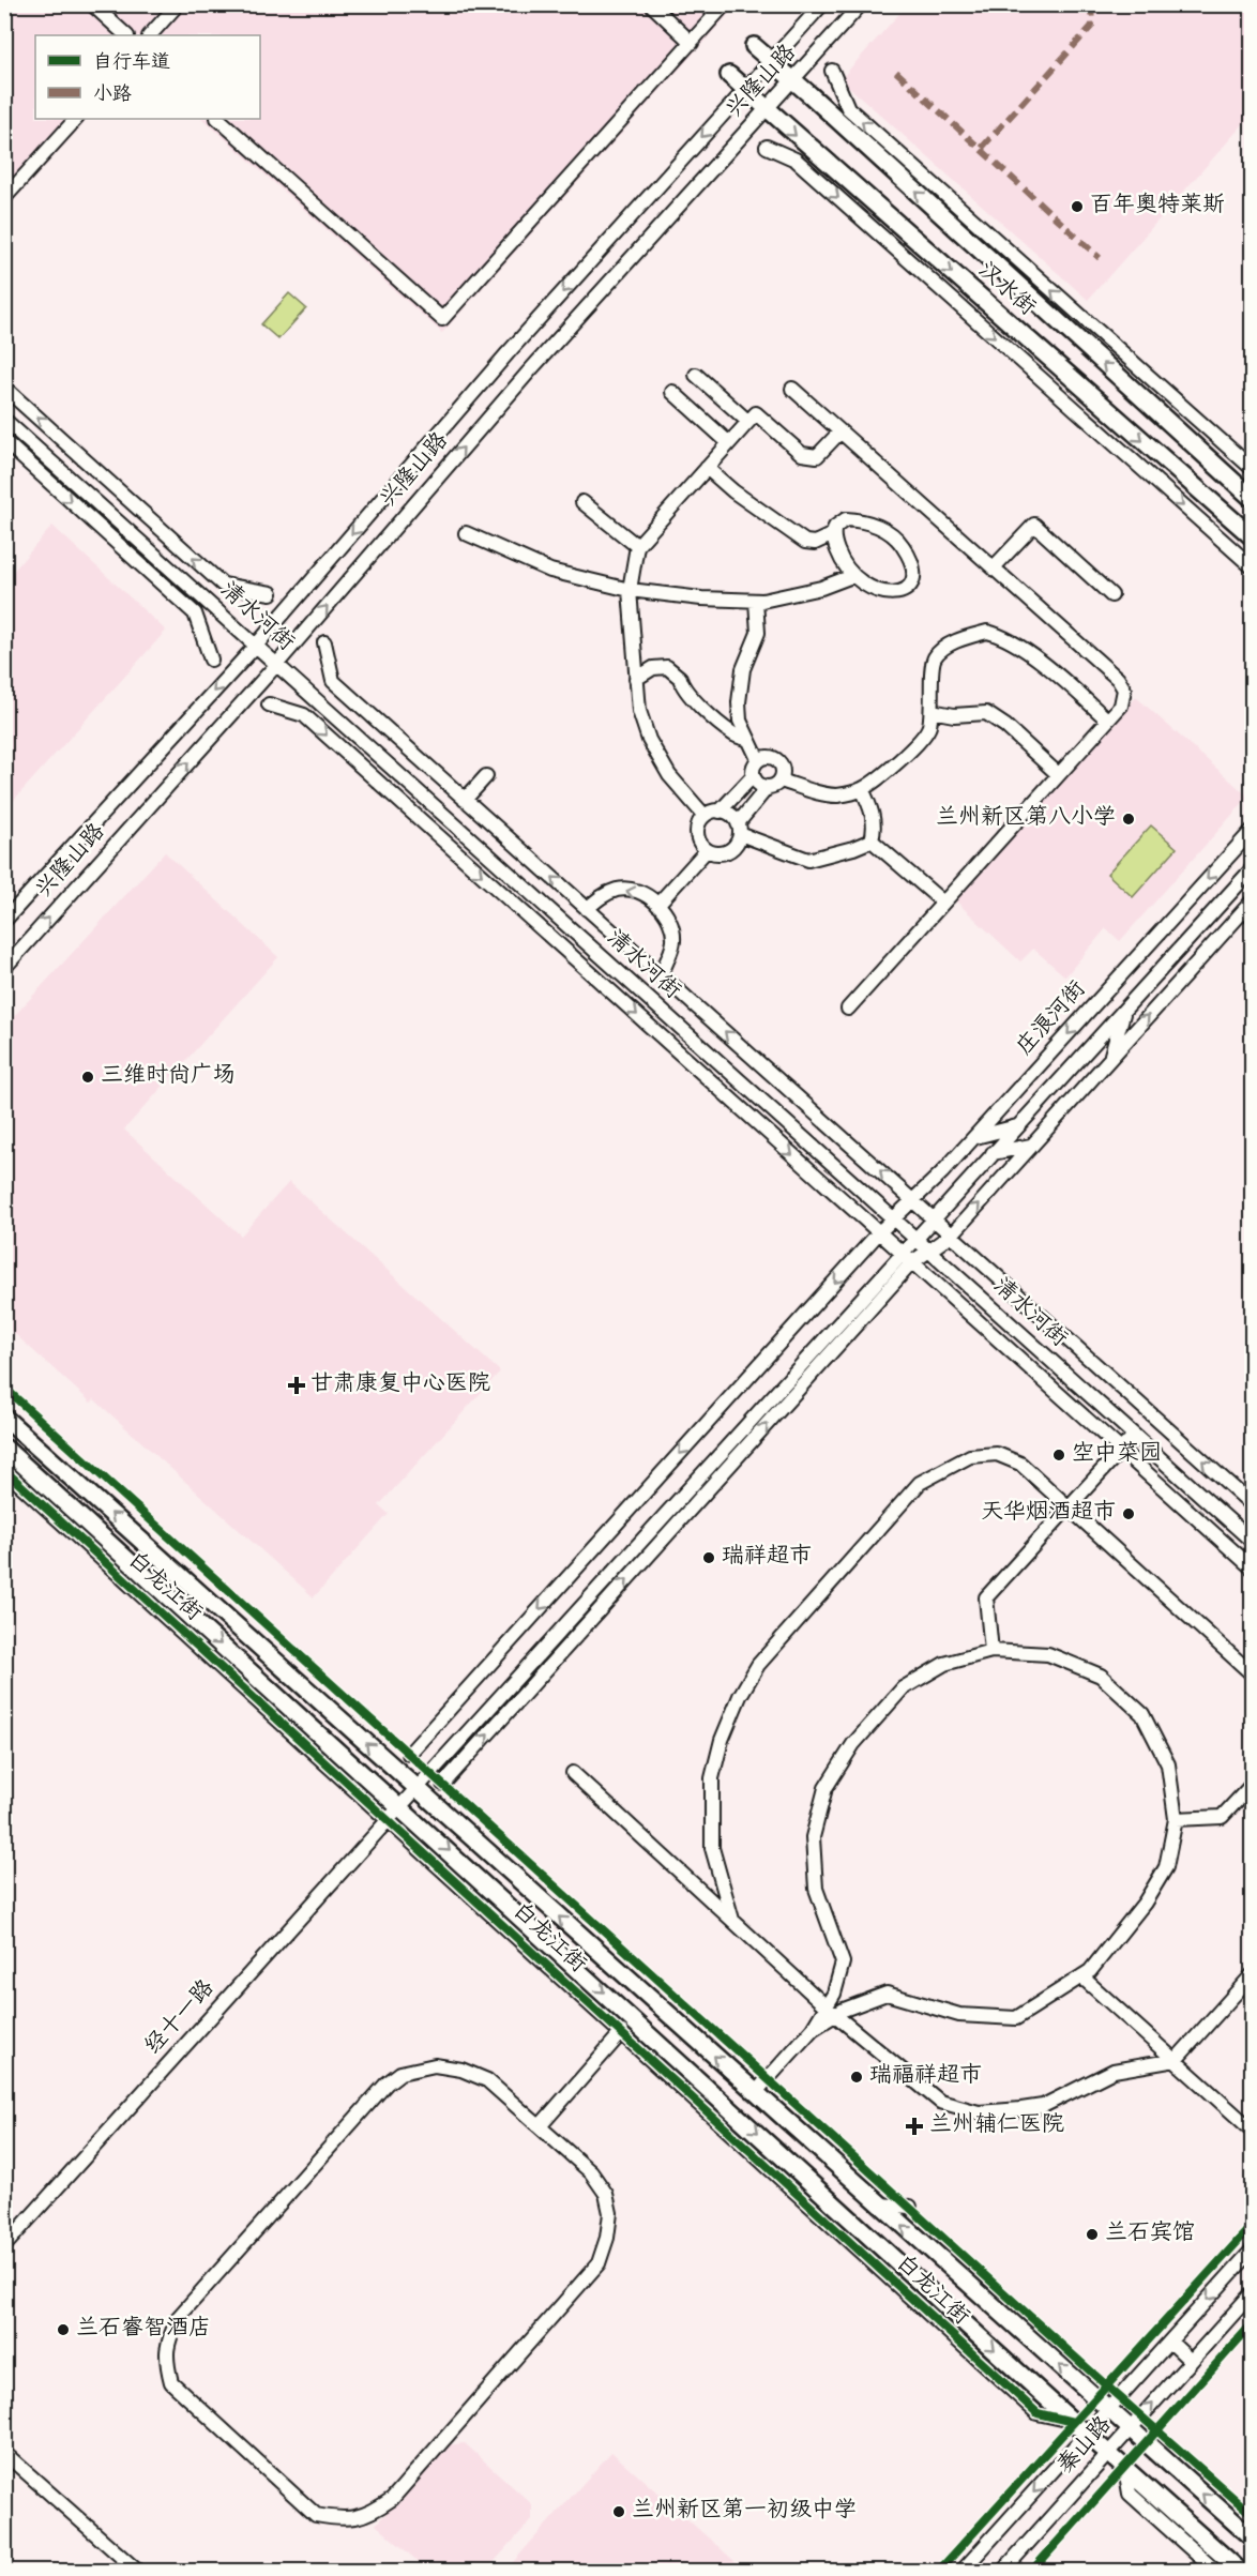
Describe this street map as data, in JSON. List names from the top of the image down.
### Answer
{
  "streets": {
    "main road": ["汉水街", "白龙江街"],
    "street": [
      "兴隆山路",
      "清水河街",
      "庄浪河街",
      "经十一路",
      "秦山路"
    ]
  },
  "crossings": [
    ["兴隆山路", "汉水街"],
    ["兴隆山路", "清水河街"],
    ["清水河街", "庄浪河街"],
    ["白龙江街", "经十一路"],
    ["白龙江街", "秦山路"]
  ],
  "places": {
    "other": [
      "百年奥特莱斯",
      "兰州新区第八小学",
      "三维时尚广场",
      "空中菜园",
      "天华烟酒超市",
      "瑞祥超市",
      "瑞福祥超市",
      "兰石宾馆",
      "兰石睿智酒店",
      "兰州新区第一初级中学"
    ],
    "health": ["甘肃康复中心医院", "兰州辅仁医院"]
  },
  "legend": ["自行车道", "小路"]
}
